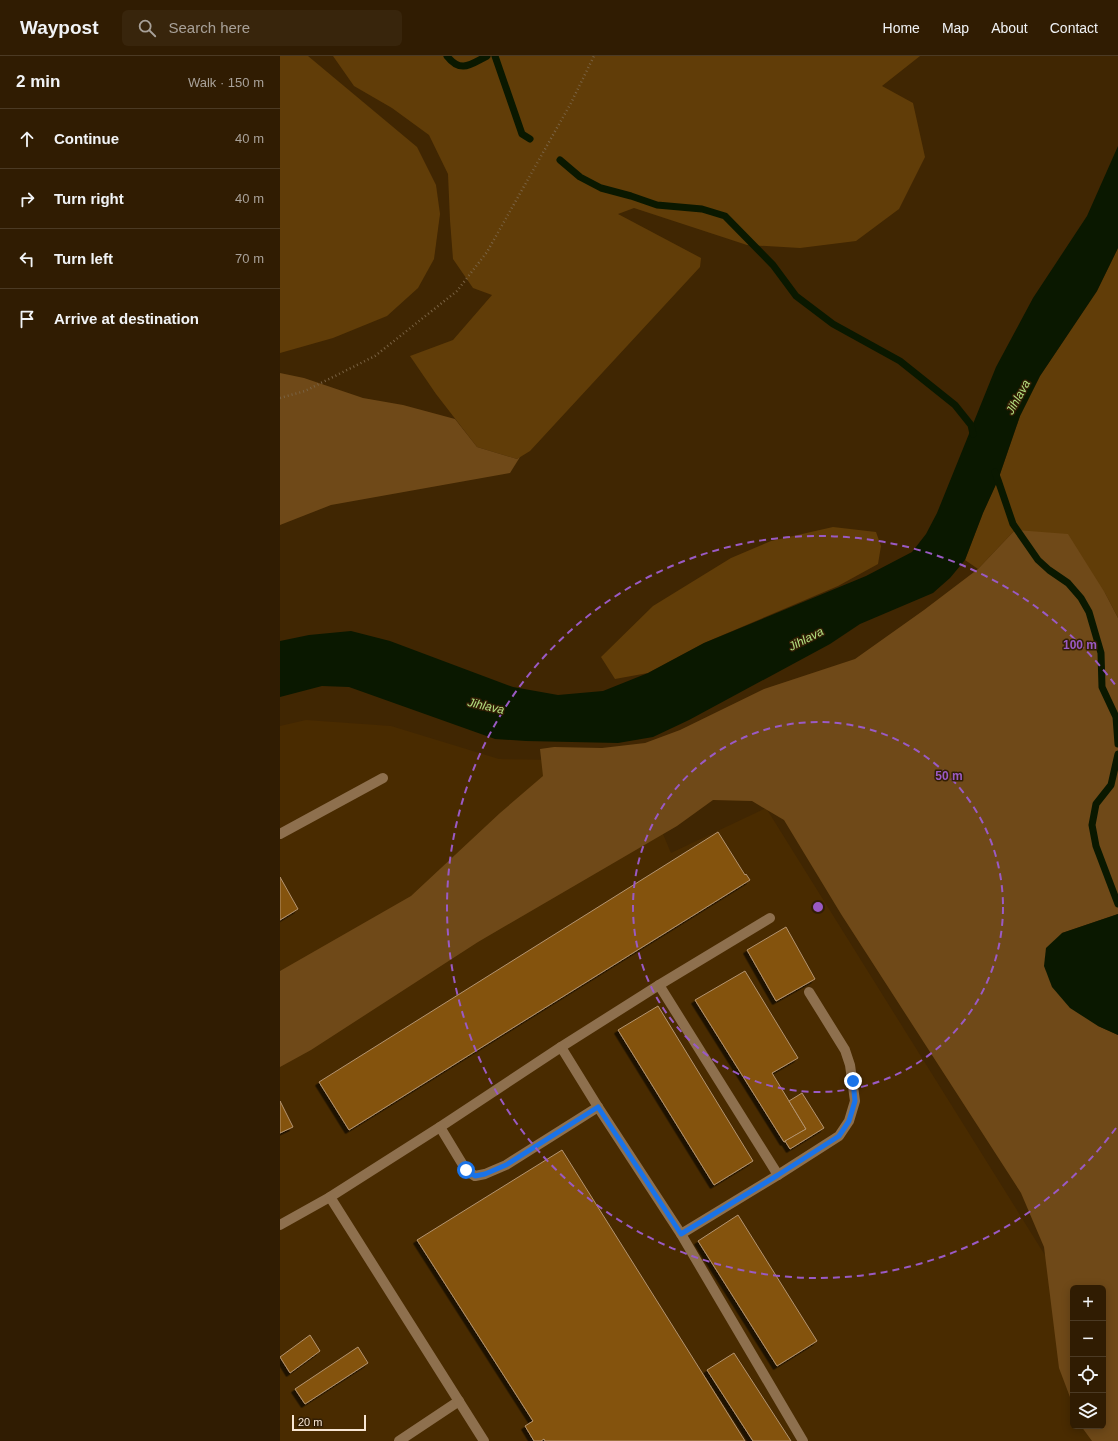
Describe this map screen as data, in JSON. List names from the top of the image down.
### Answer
{
  "water": ["Jihlava"],
  "scale_bar": "20 m",
  "page": {
    "header": "Waypost",
    "search": "Search here",
    "nav": [
      "Home",
      "Map",
      "About",
      "Contact"
    ],
    "heading": ["2 min", "Walk · 150 m"],
    "list": [
      ["Continue", "40 m"],
      ["Turn right", "40 m"],
      ["Turn left", "70 m"],
      "Arrive at destination"
    ],
    "map_buttons": ["+", "−"],
    "scale": "20 m"
  },
  "rings": ["100 m", "50 m"]
}
